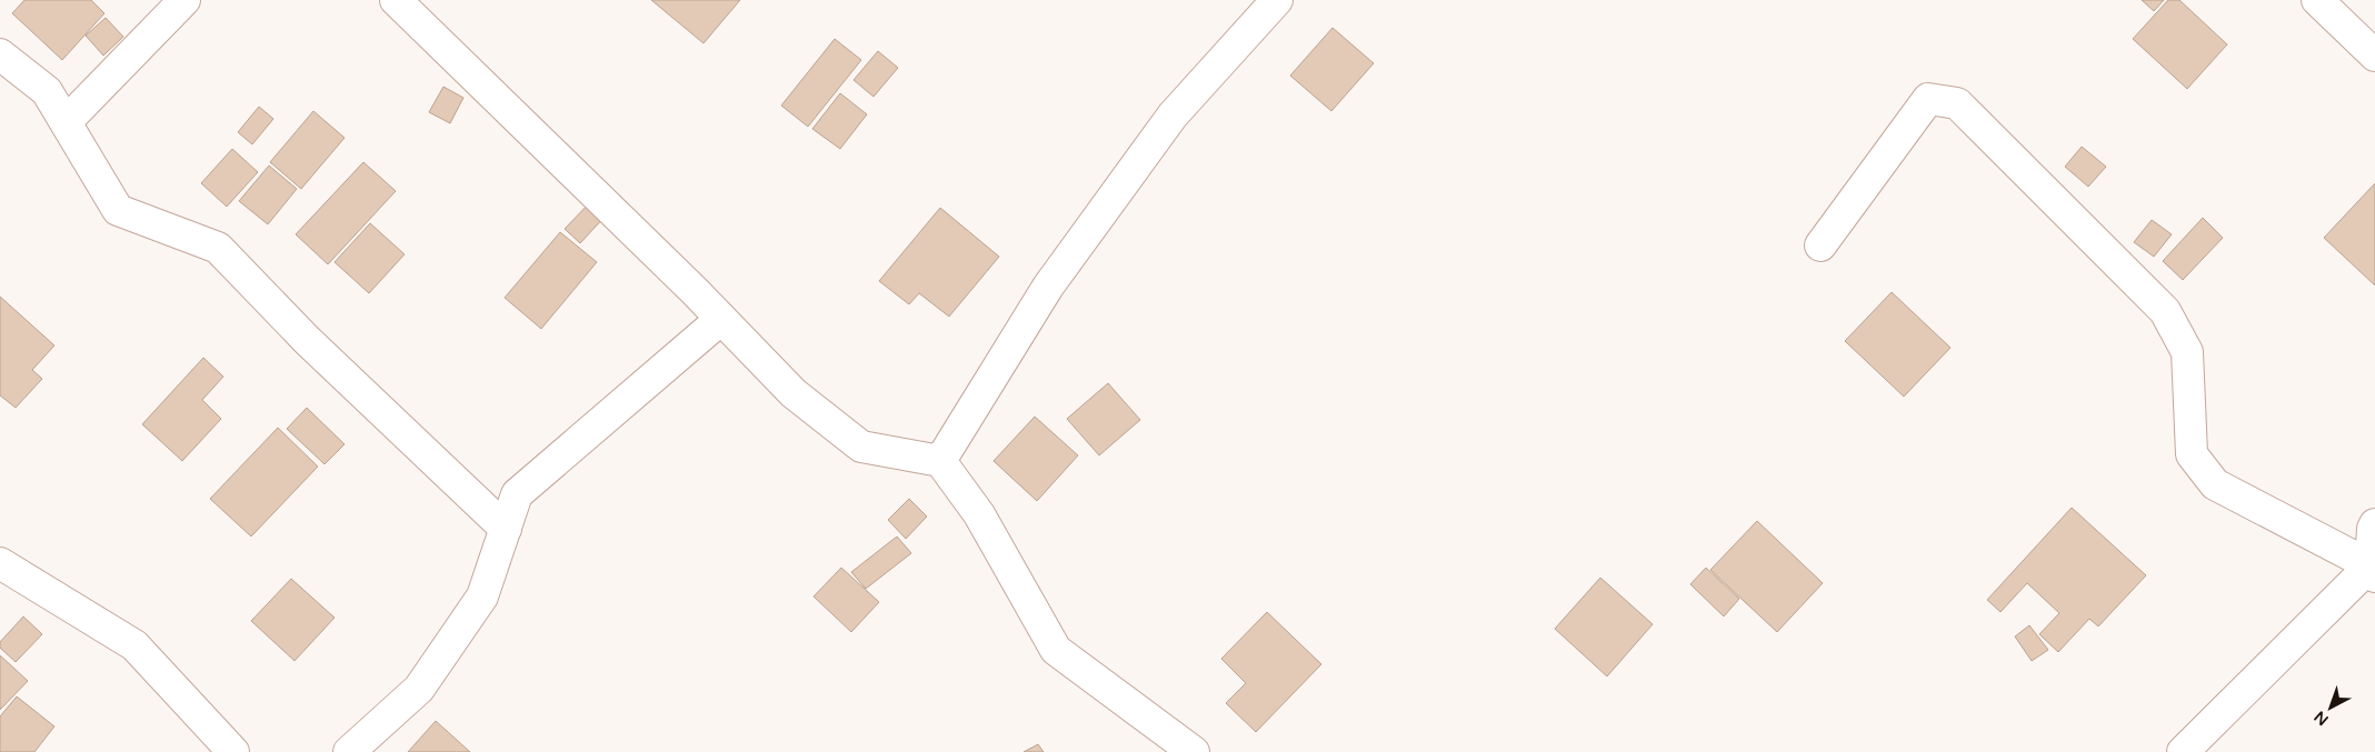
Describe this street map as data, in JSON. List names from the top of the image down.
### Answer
{
  "north": "bottom left"
}
